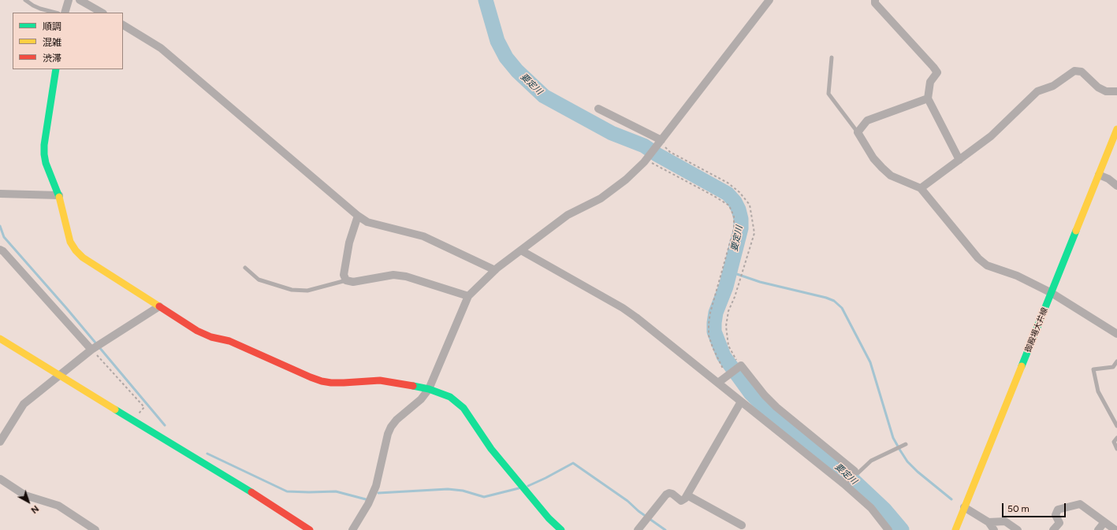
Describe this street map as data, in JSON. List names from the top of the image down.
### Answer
{
  "streets": {
    "street": ["御殿場大井線"]
  },
  "water": ["要定川"],
  "legend": ["順調", "混雑", "渋滞"],
  "scale_bar": "50 m",
  "north": "bottom right"
}
